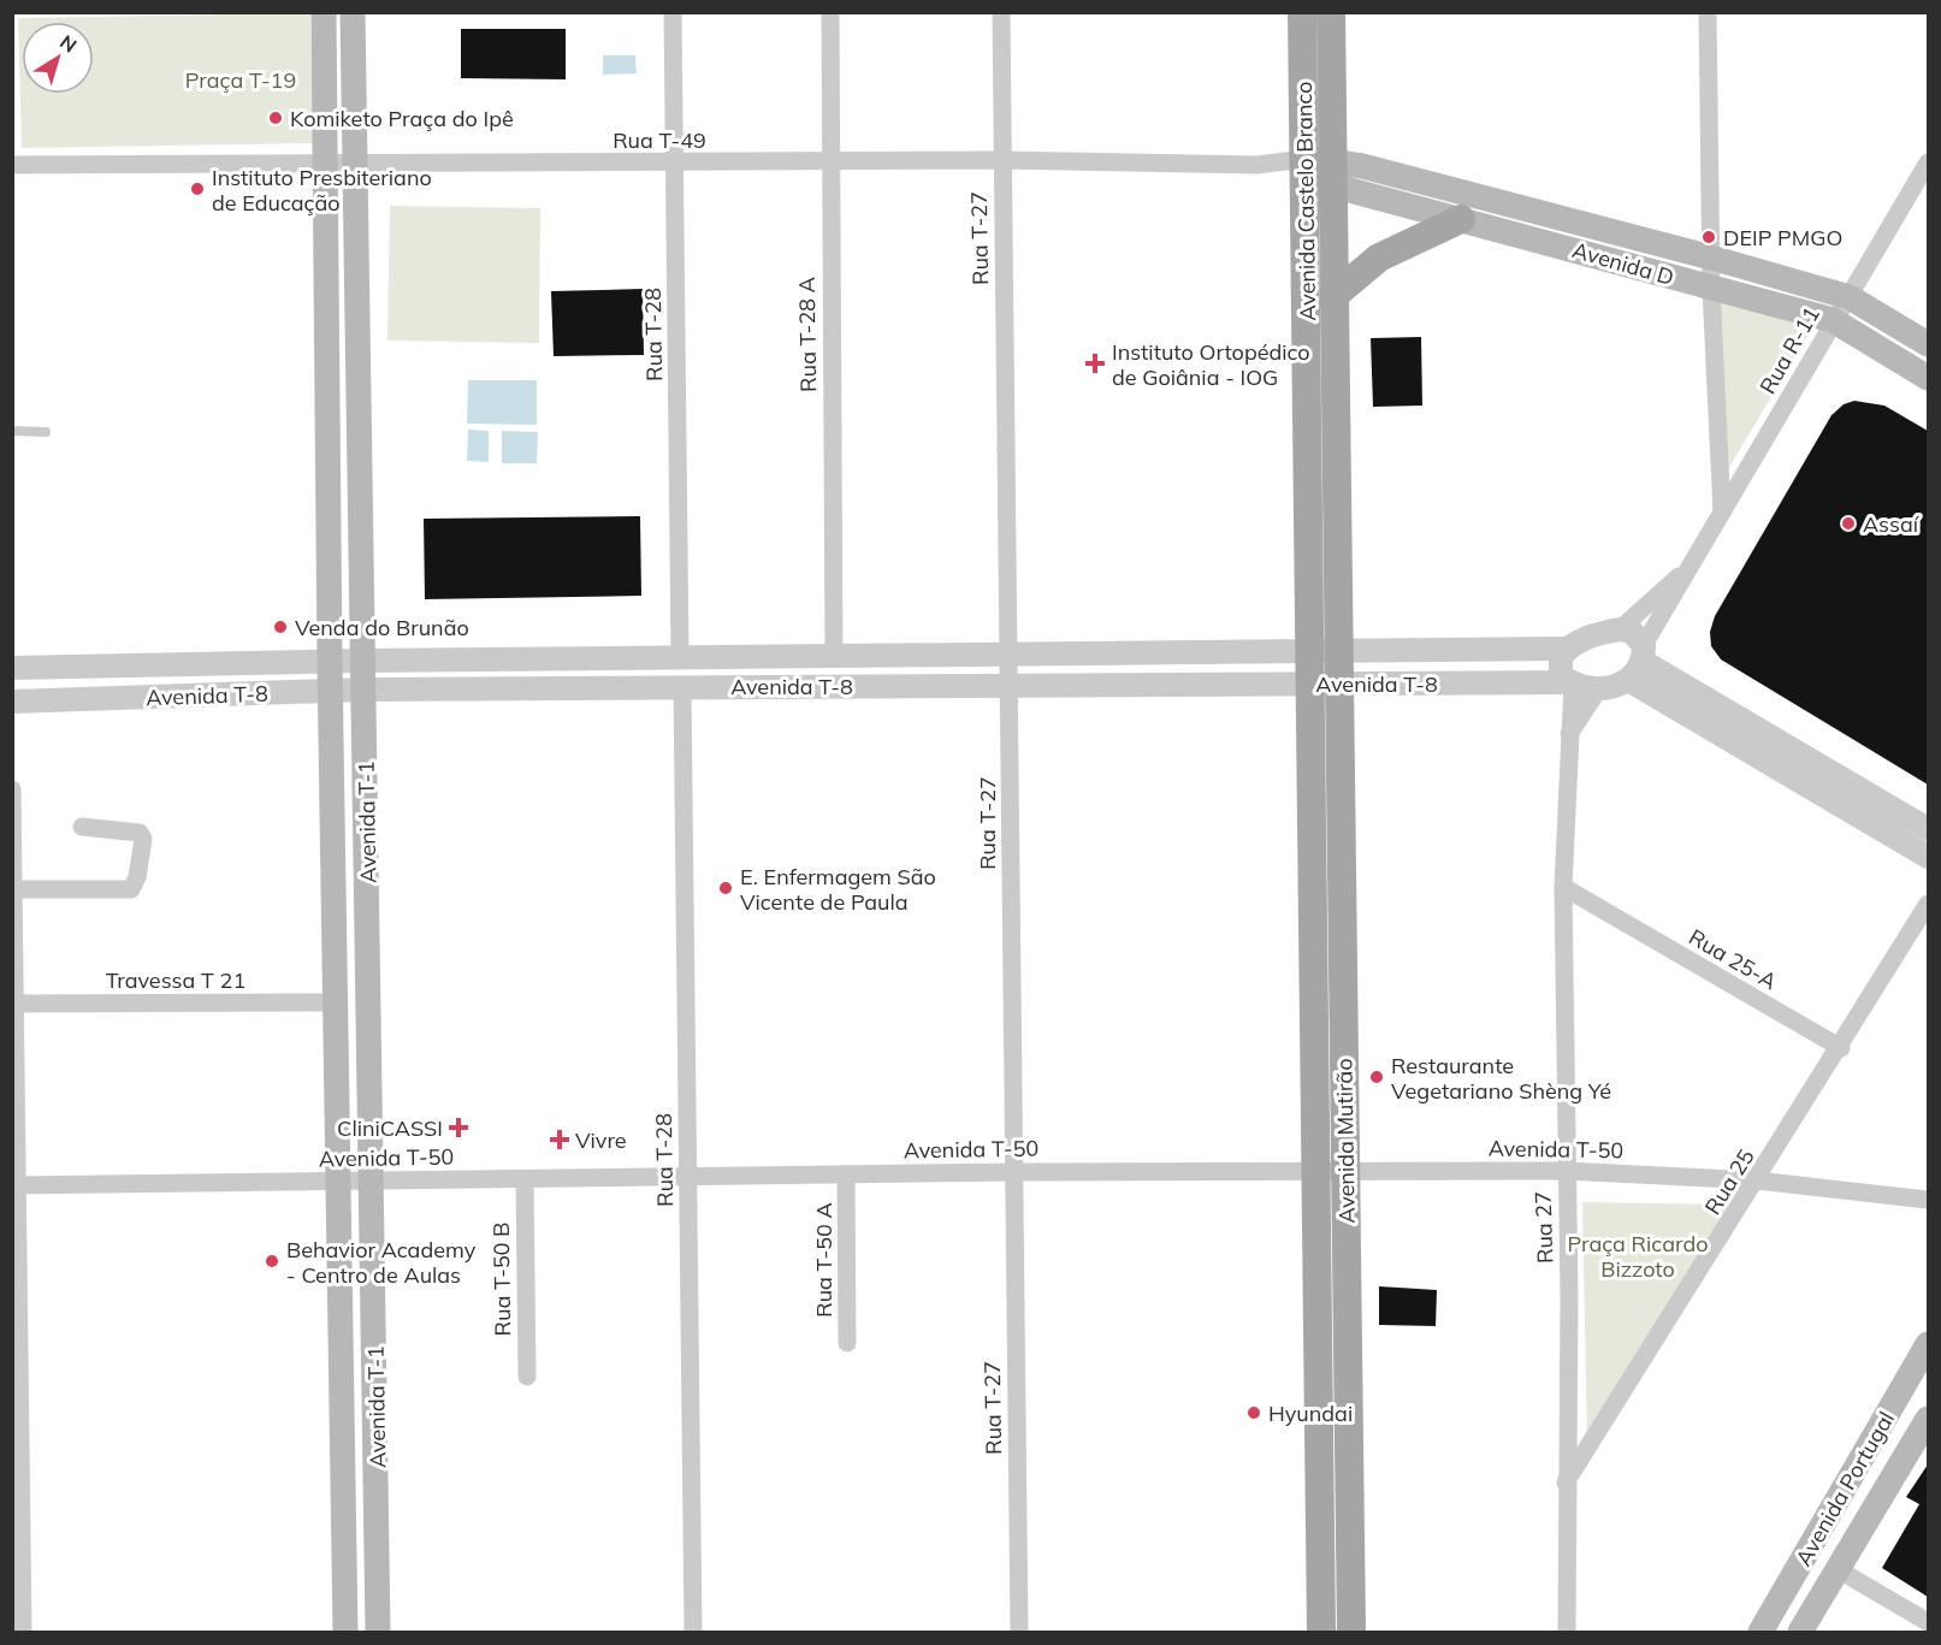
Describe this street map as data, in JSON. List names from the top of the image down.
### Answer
{
  "streets": {
    "main road": [
      "Avenida Castelo Branco",
      "Avenida D",
      "Avenida T-1",
      "Avenida Mutirão",
      "Avenida Portugal"
    ],
    "street": [
      "Rua T-49",
      "Rua T-27",
      "Rua T-28",
      "Rua T-28 A",
      "Rua R-11",
      "Avenida T-8",
      "Rua 25-A",
      "Travessa T 21",
      "Avenida T-50",
      "Rua 25",
      "Rua 27",
      "Rua T-50 A",
      "Rua T-50 B"
    ]
  },
  "crossings": [
    ["Rua T-49", "Avenida Castelo Branco"],
    ["Rua T-49", "Rua T-27"],
    ["Rua T-49", "Avenida D"],
    ["Rua T-49", "Rua T-28"],
    ["Rua T-49", "Rua T-28 A"],
    ["Rua T-49", "Avenida T-1"],
    ["Avenida Castelo Branco", "Avenida D"],
    ["Avenida Castelo Branco", "Avenida T-8"],
    ["Avenida Castelo Branco", "Avenida Mutirão"],
    ["Rua T-27", "Avenida T-8"],
    ["Rua T-27", "Avenida T-50"],
    ["Avenida D", "Rua R-11"],
    ["Rua T-28", "Avenida T-8"],
    ["Rua T-28", "Avenida T-50"],
    ["Rua T-28 A", "Avenida T-8"],
    ["Avenida T-8", "Avenida T-1"],
    ["Avenida T-8", "Avenida Mutirão"],
    ["Avenida T-8", "Rua 27"],
    ["Avenida T-1", "Travessa T 21"],
    ["Avenida T-1", "Avenida T-50"],
    ["Rua 25-A", "Rua 25"],
    ["Rua 25-A", "Rua 27"],
    ["Avenida Mutirão", "Avenida T-50"],
    ["Avenida T-50", "Rua 25"],
    ["Avenida T-50", "Rua 27"],
    ["Avenida T-50", "Rua T-50 A"],
    ["Avenida T-50", "Rua T-50 B"],
    ["Rua 25", "Rua 27"]
  ],
  "parks": ["Praça T-19", "Praça Ricardo Bizzoto"],
  "places": {
    "other": [
      "Komiketo Praça do Ipê",
      "Instituto Presbiteriano de Educação",
      "DEIP PMGO",
      "Assaí",
      "Venda do Brunão",
      "E. Enfermagem São Vicente de Paula",
      "Restaurante Vegetariano Shèng Yé",
      "Behavior Academy - Centro de Aulas",
      "Hyundai"
    ],
    "health": ["Instituto Ortopédico de Goiânia - IOG", "CliniCASSI", "Vivre"]
  },
  "north": "top right"
}
